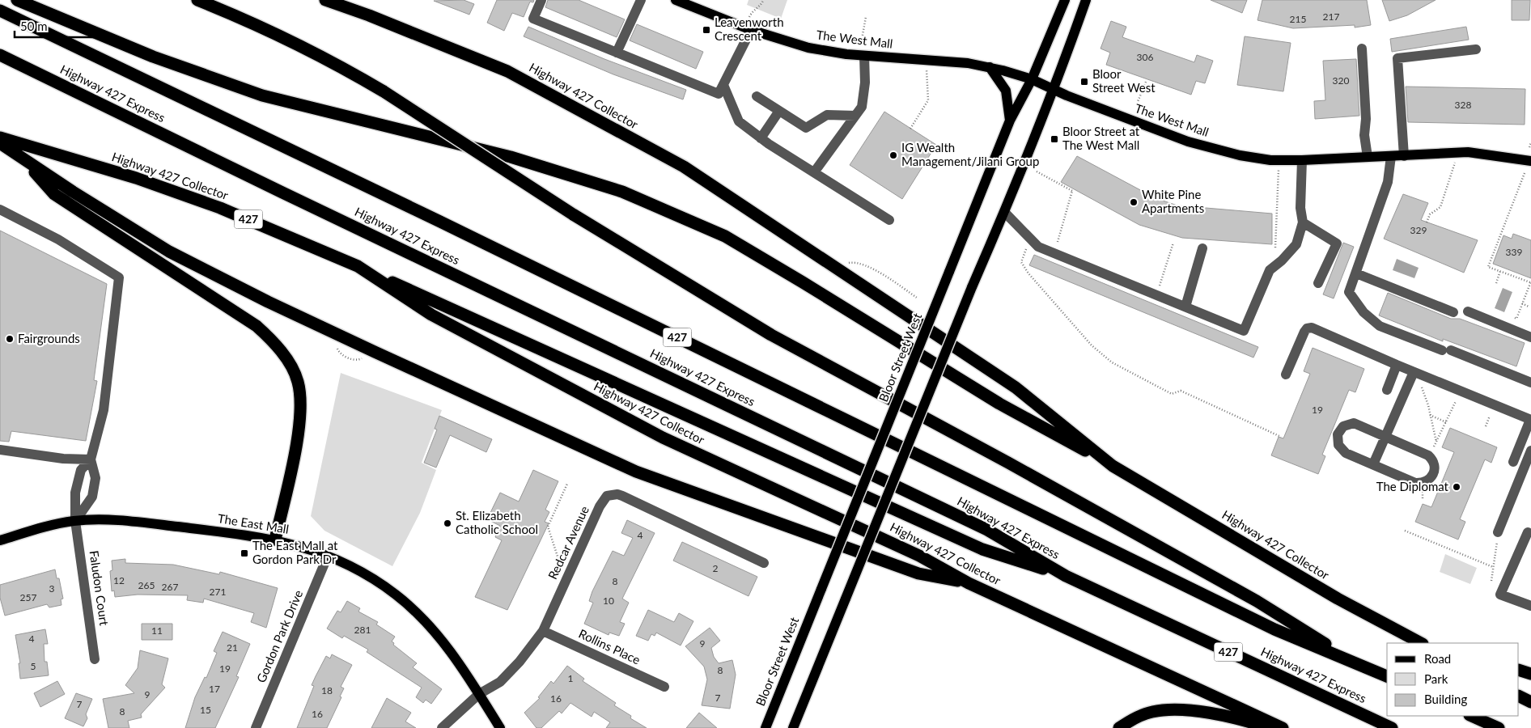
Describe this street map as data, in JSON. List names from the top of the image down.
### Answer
{
  "streets": {
    "highway": ["Highway 427 Express", "Highway 427 Collector", "427"],
    "main road": ["The West Mall", "Bloor Street West", "The East Mall"],
    "street": [
      "Redcar Avenue",
      "Faludon Court",
      "Gordon Park Drive",
      "Rollins Place"
    ]
  },
  "crossings": [
    ["The West Mall", "Bloor Street West"],
    ["The East Mall", "Redcar Avenue"],
    ["The East Mall", "Faludon Court"],
    ["The East Mall", "Gordon Park Drive"],
    ["Redcar Avenue", "Rollins Place"]
  ],
  "places": {
    "transit": [
      "Leavenworth Crescent",
      "Bloor Street West",
      "Bloor Street at The West Mall",
      "The East Mall at Gordon Park Dr"
    ],
    "other": [
      "IG Wealth Management/Jilani Group",
      "White Pine Apartments",
      "Fairgrounds",
      "The Diplomat",
      "St. Elizabeth Catholic School"
    ]
  },
  "house_numbers": [
    "217",
    "215",
    "306",
    "320",
    "328",
    "329",
    "339",
    "19",
    "4",
    "2",
    "12",
    "8",
    "265",
    "267",
    "3",
    "271",
    "257",
    "10",
    "281",
    "11",
    "4",
    "9",
    "21",
    "5",
    "19",
    "8",
    "1",
    "17",
    "18",
    "9",
    "7",
    "16",
    "7",
    "15",
    "8",
    "16"
  ],
  "legend": ["Road", "Park", "Building"],
  "scale_bar": "50 m"
}
